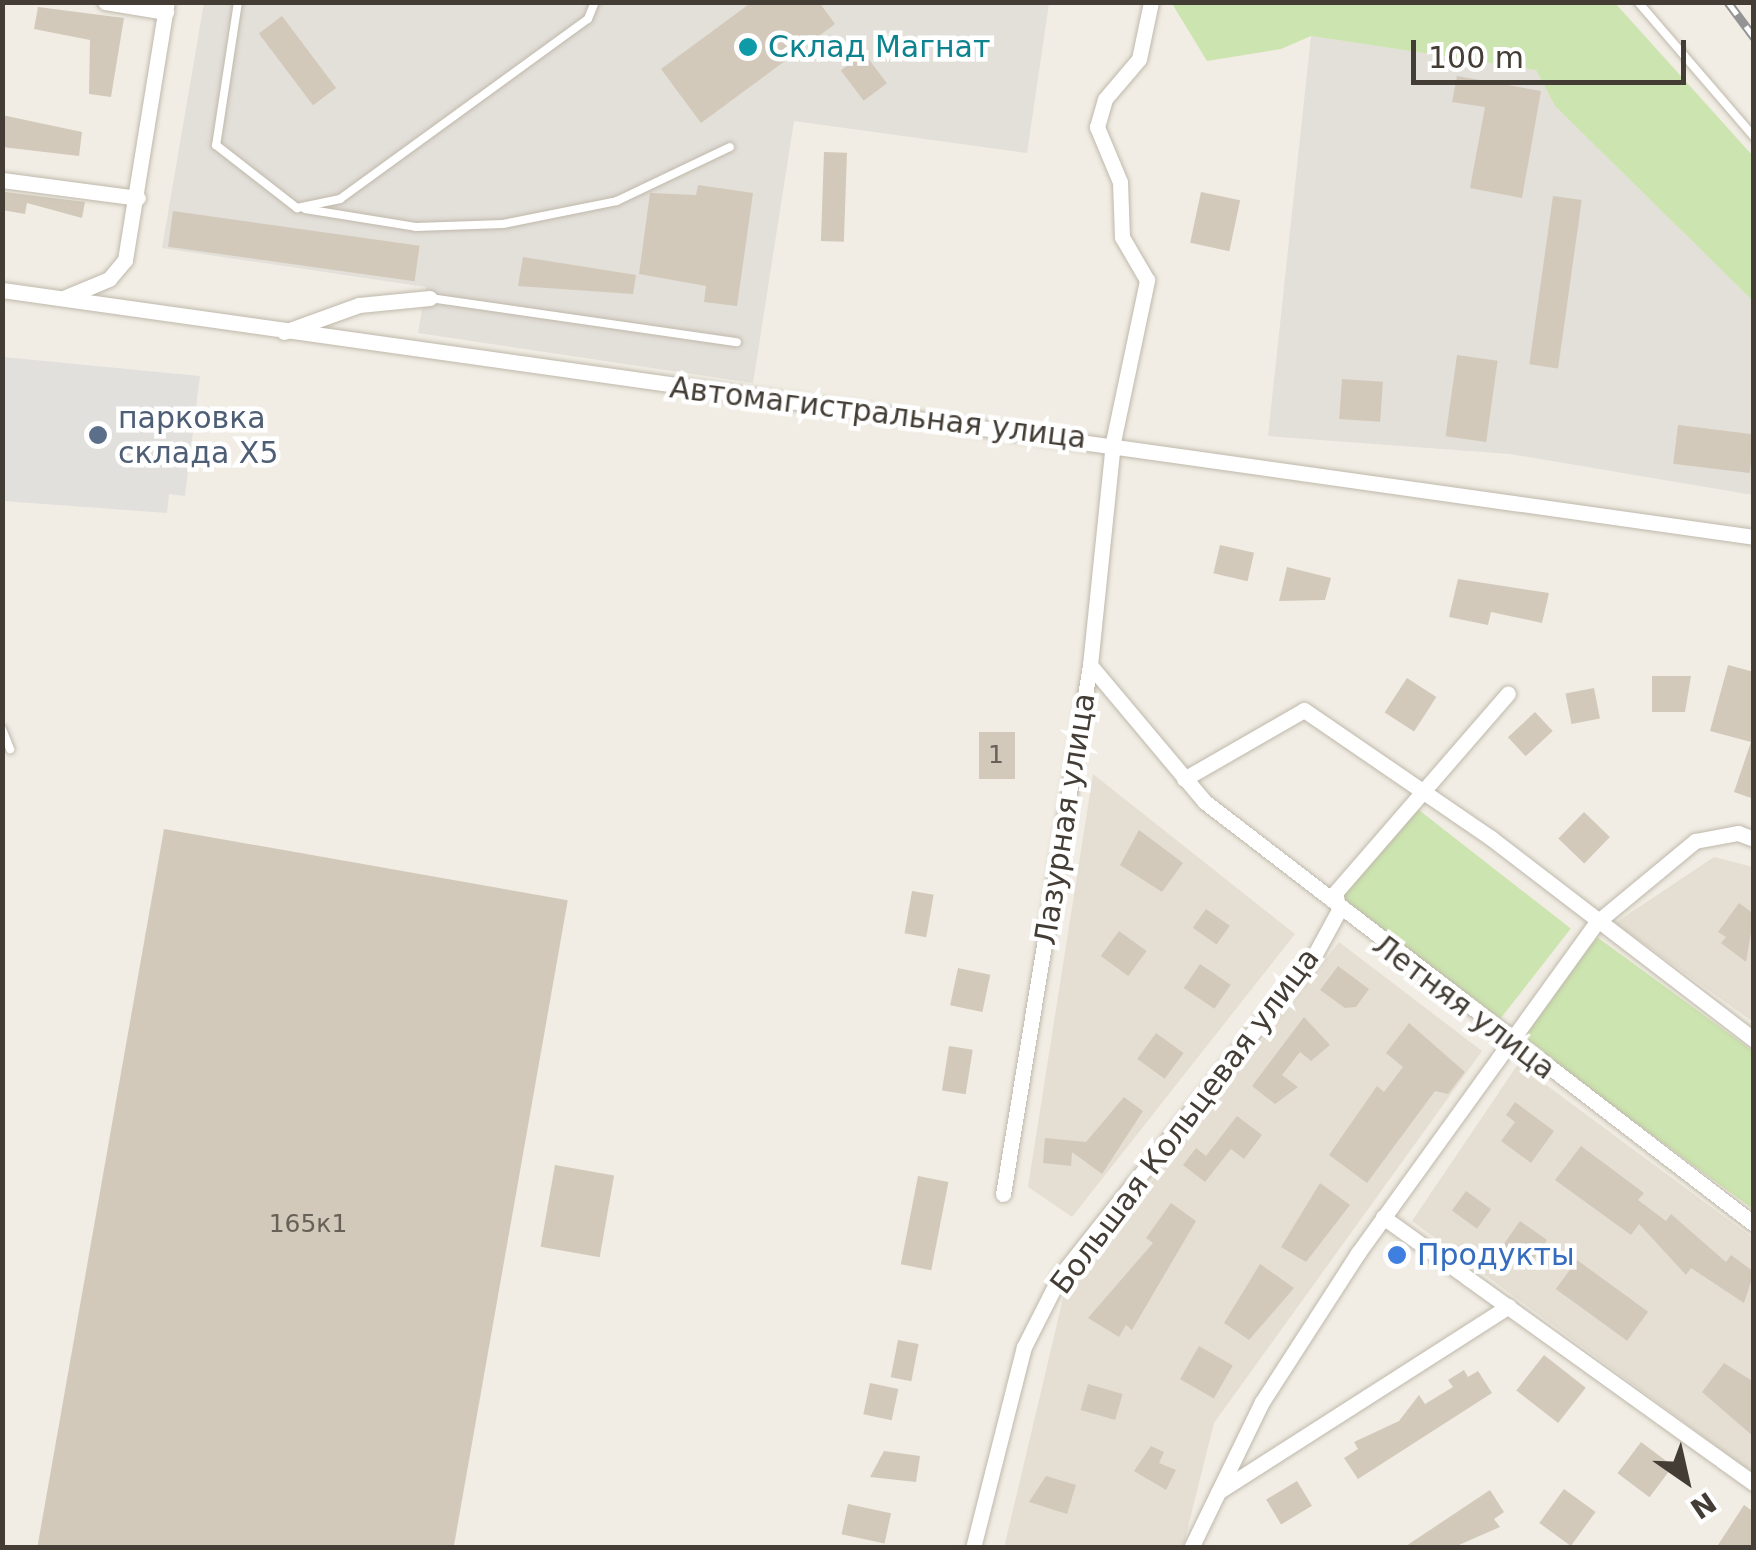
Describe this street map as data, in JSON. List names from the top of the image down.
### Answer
{
  "streets": {
    "street": [
      "Автомагистральная улица",
      "Лазурная улица",
      "Летняя улица",
      "Большая Кольцевая улица"
    ]
  },
  "crossings": [
    ["Автомагистральная улица", "Лазурная улица"],
    ["Лазурная улица", "Летняя улица"],
    ["Летняя улица", "Большая Кольцевая улица"]
  ],
  "places": ["Склад Магнат", "парковка склада X5", "Продукты"],
  "house_numbers": ["1", "165к1"],
  "scale_bar": "100 m",
  "north": "bottom right"
}
